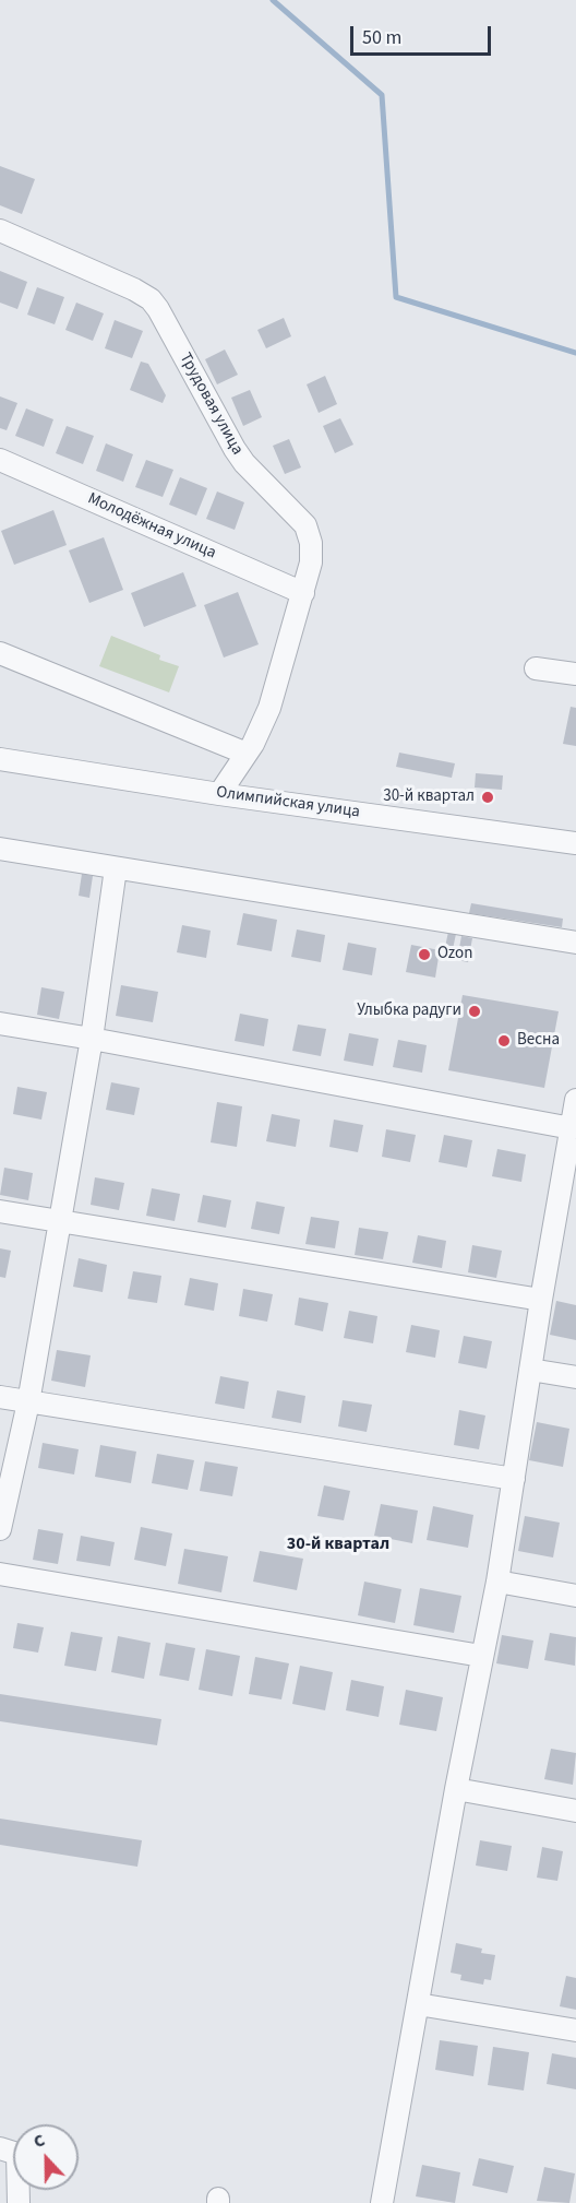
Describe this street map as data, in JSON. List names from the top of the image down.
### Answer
{
  "streets": {
    "street": ["Трудовая улица", "Молодёжная улица", "Олимпийская улица"]
  },
  "crossings": [
    ["Трудовая улица", "Молодёжная улица"],
    ["Трудовая улица", "Олимпийская улица"]
  ],
  "districts": ["30-й квартал"],
  "places": [
    "30-й квартал",
    "Ozon",
    "Улыбка радуги",
    "Весна"
  ],
  "scale_bar": "50 m",
  "north": "top"
}
